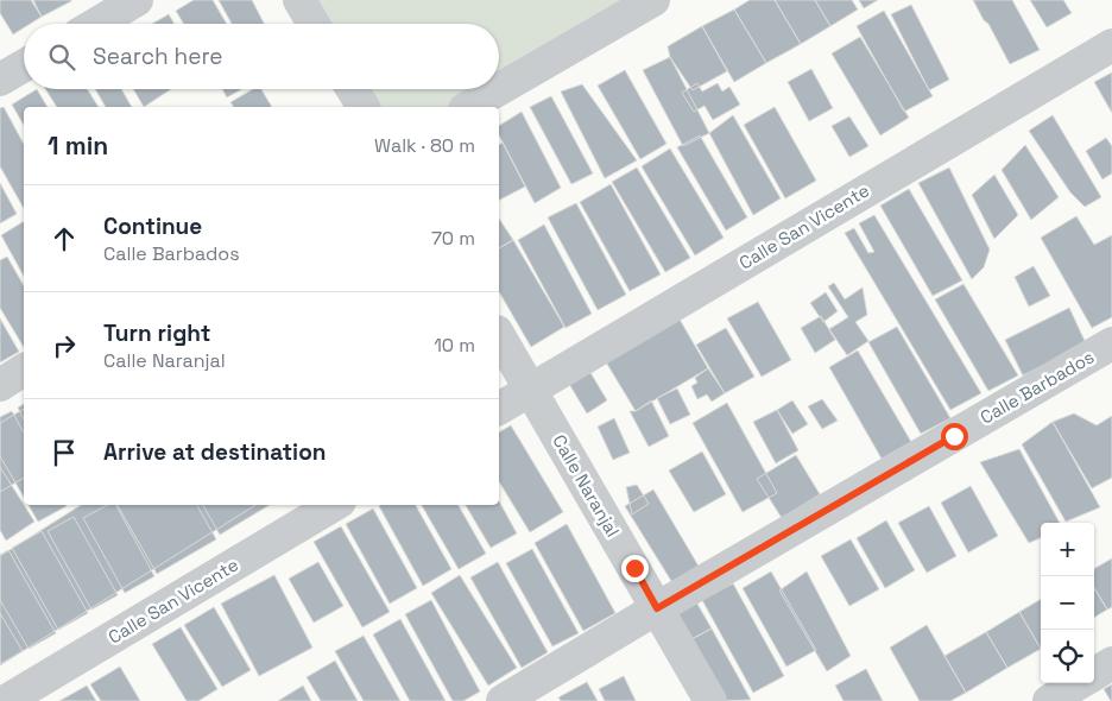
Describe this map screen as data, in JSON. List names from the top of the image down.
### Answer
{
  "streets": {
    "street": ["Calle San Vicente", "Calle Barbados", "Calle Naranjal"]
  },
  "crossings": [
    ["Calle San Vicente", "Calle Naranjal"],
    ["Calle Barbados", "Calle Naranjal"]
  ],
  "page": {
    "search": "Search here",
    "heading": ["1 min", "Walk · 80 m"],
    "list": [
      ["Continue", "Calle Barbados", "70 m"],
      ["Turn right", "Calle Naranjal", "10 m"],
      "Arrive at destination"
    ],
    "map_buttons": ["+", "−"]
  }
}
